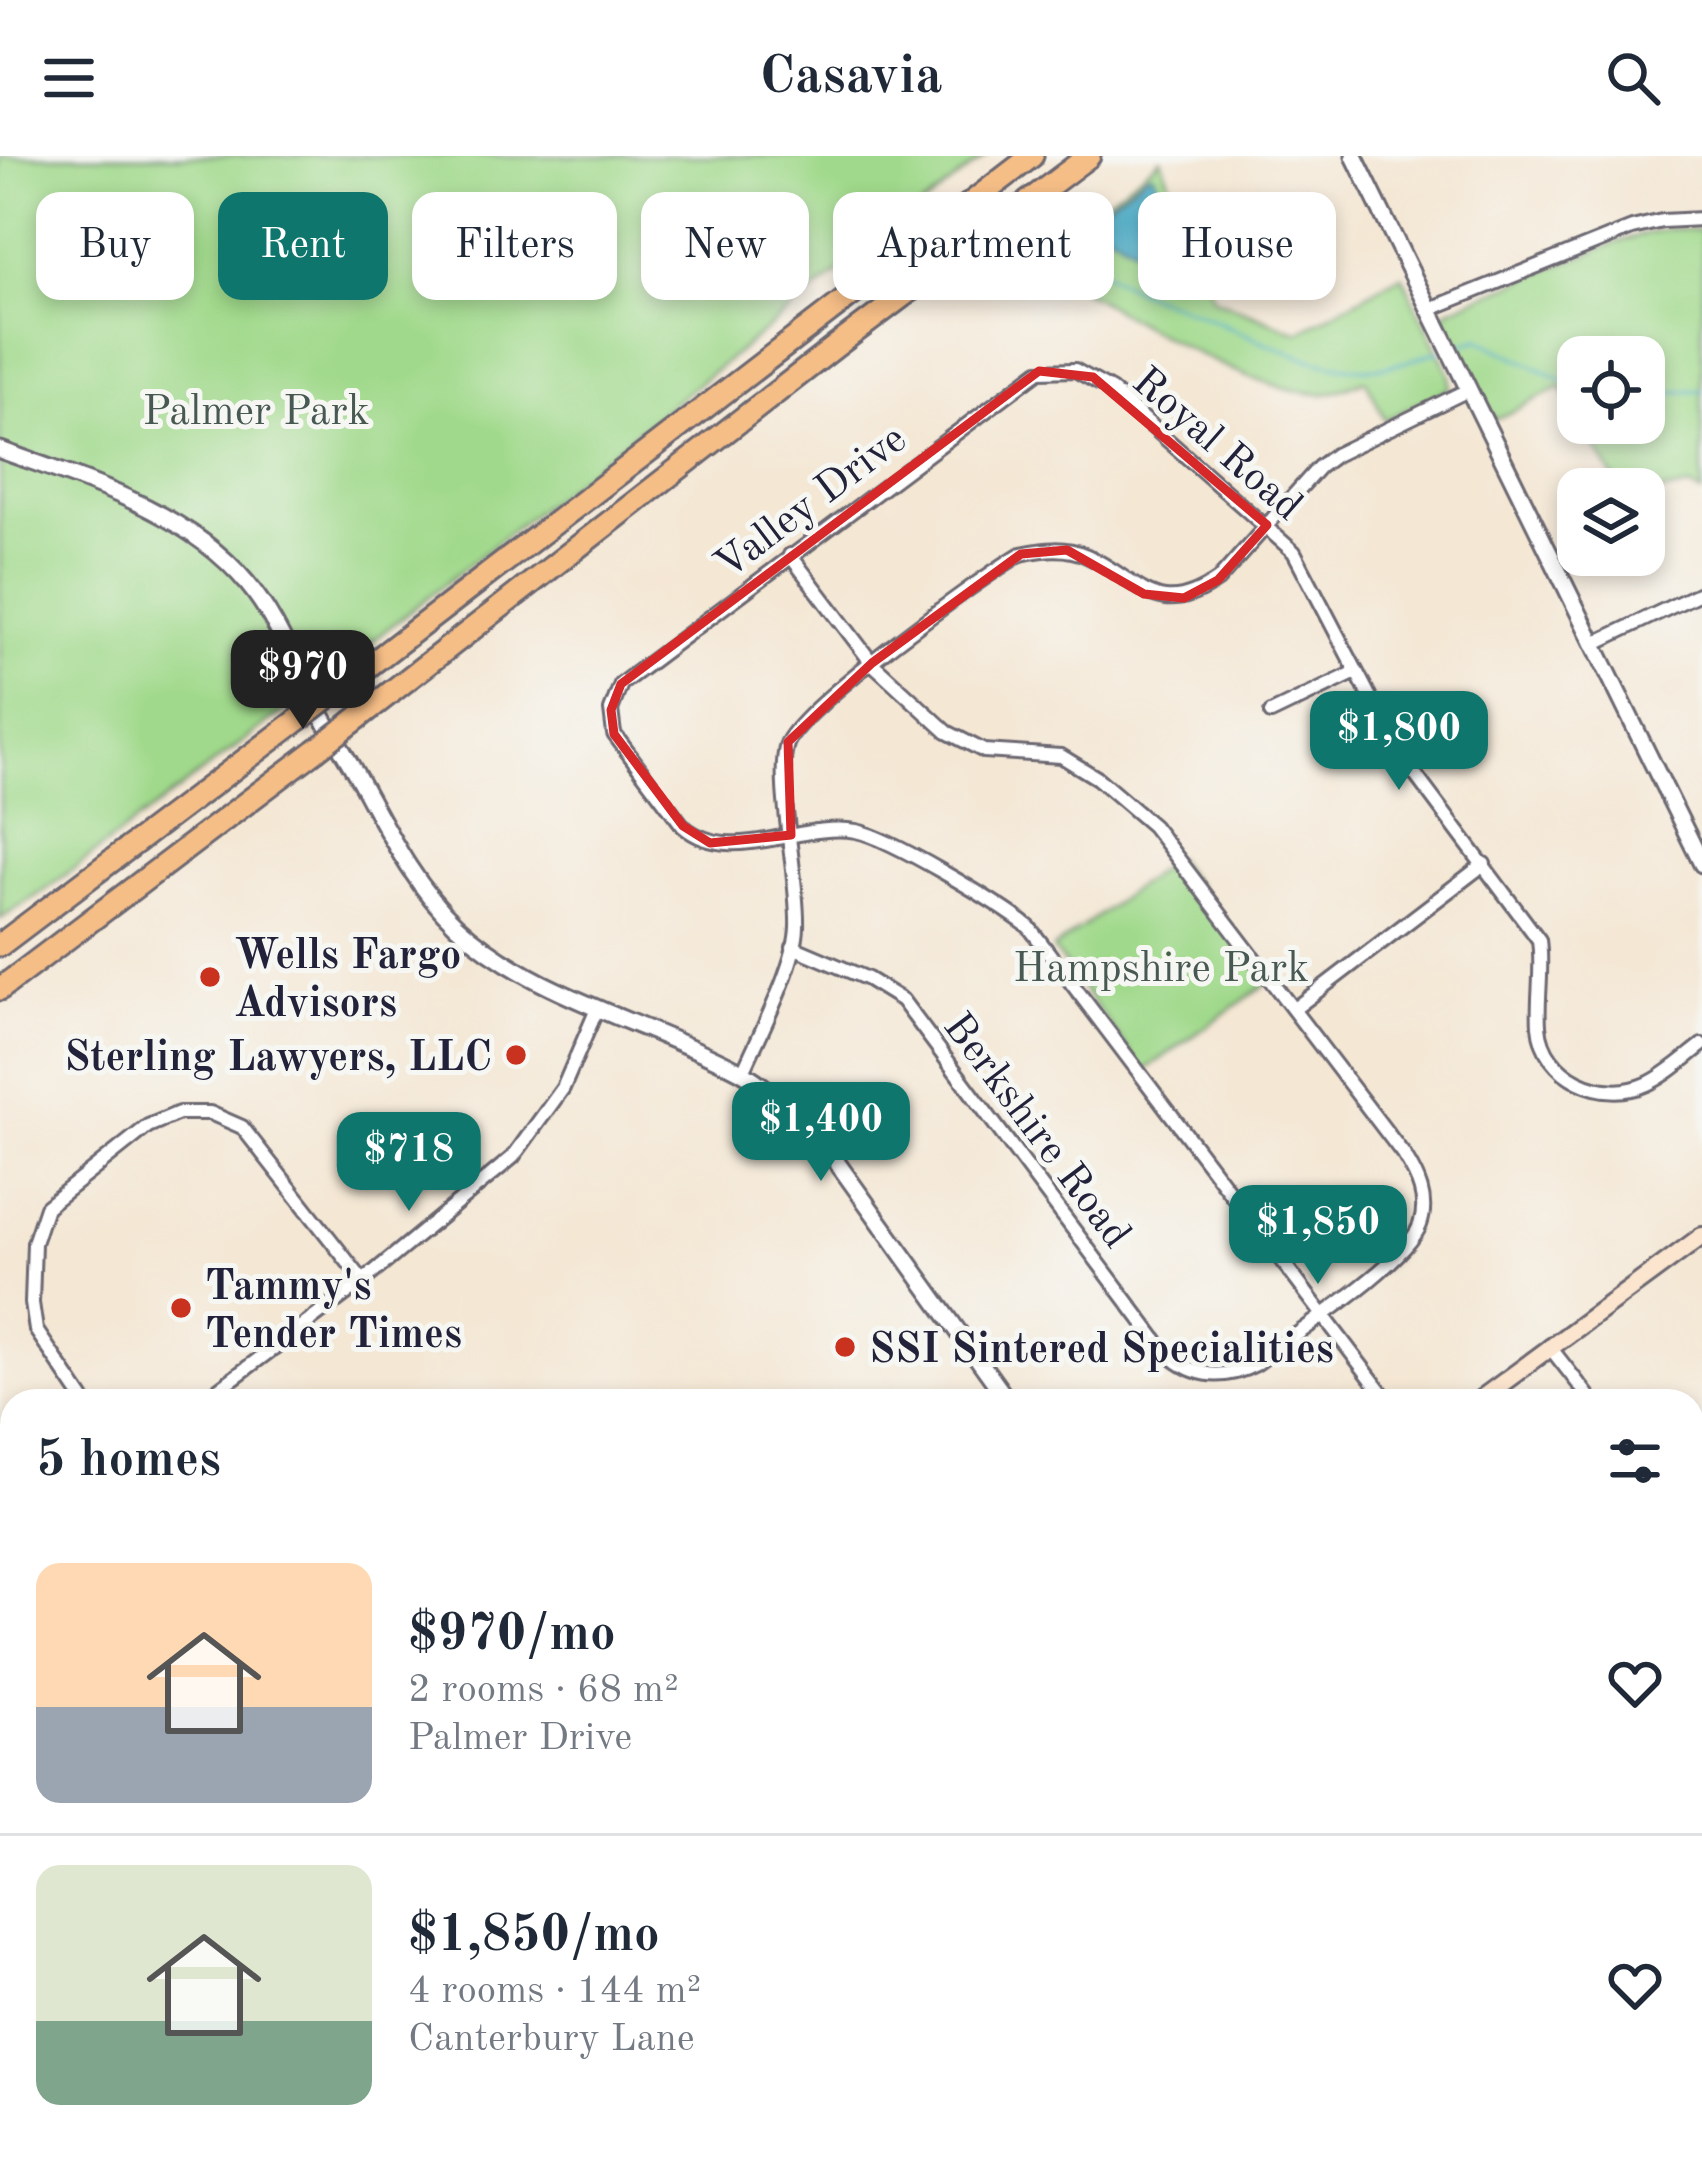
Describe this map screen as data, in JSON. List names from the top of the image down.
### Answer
{
  "streets": {
    "street": ["Royal Road", "Valley Drive", "Berkshire Road"]
  },
  "crossings": [
    ["Royal Road", "Valley Drive"]
  ],
  "parks": ["Palmer Park", "Hampshire Park"],
  "places": [
    "Wells Fargo Advisors",
    "Sterling Lawyers, LLC",
    "Tammy's Tender Times",
    "SSI Sintered Specialities"
  ],
  "page": {
    "header": "Casavia",
    "chip": [
      "Buy",
      "Rent",
      "Filters",
      "New",
      "Apartment",
      "House"
    ],
    "price": [
      "$970",
      "$1,800",
      "$1,400",
      "$718",
      "$1,850"
    ],
    "heading": "5 homes",
    "list": [
      {
        "name": "$970/mo",
        "note": "2 rooms · 68 m² · Palmer Drive"
      },
      {
        "name": "$1,850/mo",
        "note": "4 rooms · 144 m² · Canterbury Lane"
      }
    ]
  }
}
